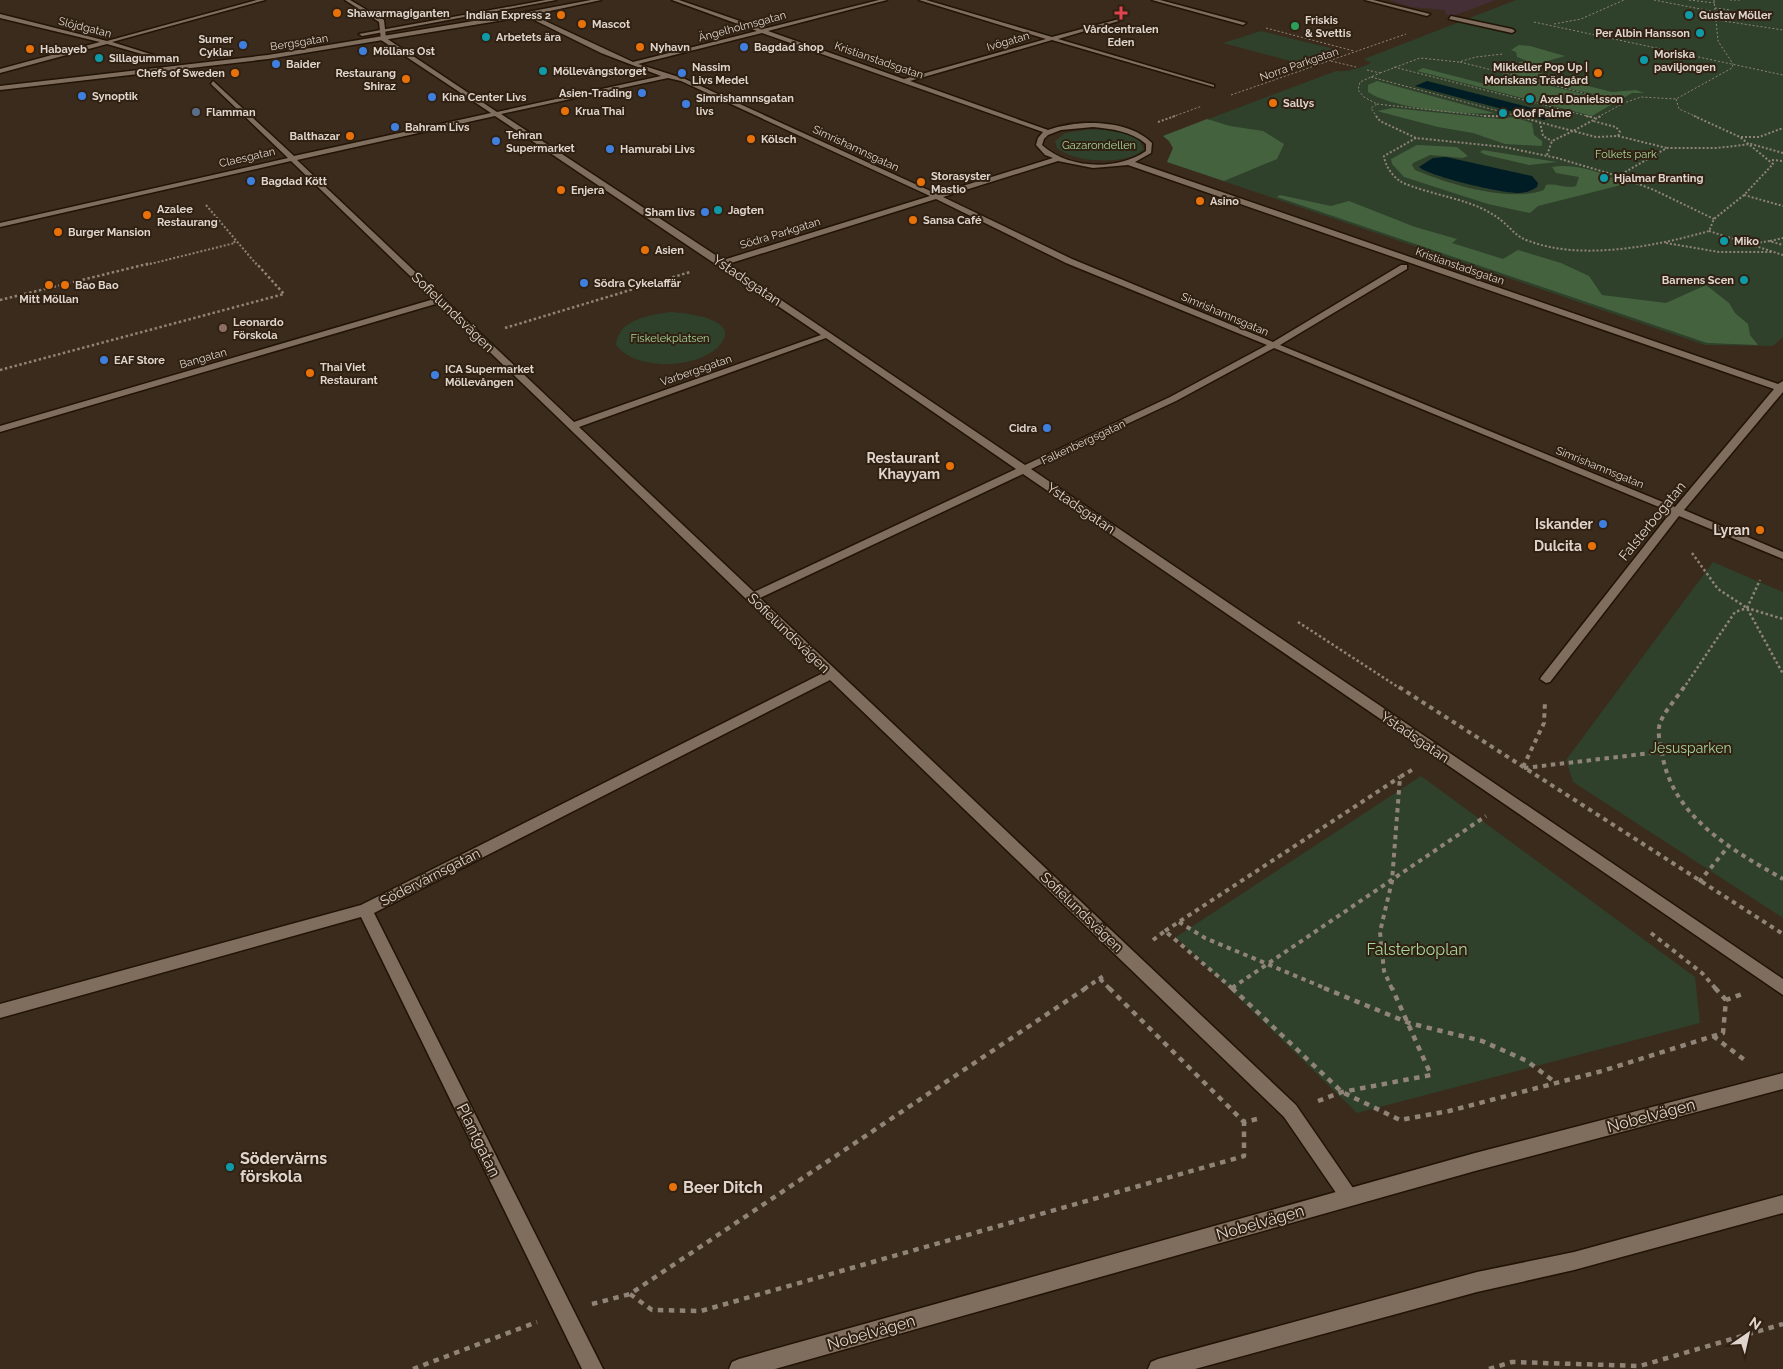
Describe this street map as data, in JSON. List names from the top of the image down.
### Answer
{
  "streets": {
    "street": [
      "Ängelholmsgatan",
      "Slöjdgatan",
      "Ivögatan",
      "Bergsgatan",
      "Kristianstadsgatan",
      "Simrishamnsgatan",
      "Claesgatan",
      "Södra Parkgatan",
      "Ystadsgatan",
      "Sofielundsvägen",
      "Bangatan",
      "Varbergsgatan",
      "Falkenbergsgatan",
      "Falsterbogatan",
      "Södervärnsgatan",
      "Nobelvägen",
      "Plantgatan"
    ],
    "path": ["Norra Parkgatan"]
  },
  "crossings": [
    ["Ängelholmsgatan", "Kristianstadsgatan"],
    ["Ivögatan", "Kristianstadsgatan"],
    ["Bergsgatan", "Ystadsgatan"],
    ["Kristianstadsgatan", "Falsterbogatan"],
    ["Simrishamnsgatan", "Södra Parkgatan"],
    ["Simrishamnsgatan", "Falkenbergsgatan"],
    ["Simrishamnsgatan", "Falsterbogatan"],
    ["Claesgatan", "Ystadsgatan"],
    ["Claesgatan", "Sofielundsvägen"],
    ["Södra Parkgatan", "Ystadsgatan"],
    ["Ystadsgatan", "Varbergsgatan"],
    ["Ystadsgatan", "Falkenbergsgatan"],
    ["Sofielundsvägen", "Bangatan"],
    ["Sofielundsvägen", "Varbergsgatan"],
    ["Sofielundsvägen", "Falkenbergsgatan"],
    ["Sofielundsvägen", "Södervärnsgatan"],
    ["Sofielundsvägen", "Nobelvägen"],
    ["Södervärnsgatan", "Plantgatan"]
  ],
  "parks": [
    "Gazarondellen",
    "Folkets park",
    "Fiskelekplatsen",
    "Jesusparken",
    "Falsterboplan"
  ],
  "places": {
    "other": [
      "Shawarmagiganten",
      "Indian Express 2",
      "Gustav Möller",
      "Mascot",
      "Friskis & Svettis",
      "Per Albin Hansson",
      "Arbetets ära",
      "Sumer Cyklar",
      "Nyhavn",
      "Bagdad shop",
      "Habayeb",
      "Möllans Ost",
      "Sillagumman",
      "Moriska paviljongen",
      "Baider",
      "Möllevångstorget",
      "Chefs of Sweden",
      "Nassim Livs Medel",
      "Mikkeller Pop Up | Moriskans Trädgård",
      "Restaurang Shiraz",
      "Asien-Trading",
      "Synoptik",
      "Kina Center Livs",
      "Axel Danielsson",
      "Sallys",
      "Simrishamnsgatan livs",
      "Krua Thai",
      "Flamman",
      "Olof Palme",
      "Bahram Livs",
      "Balthazar",
      "Kölsch",
      "Tehran Supermarket",
      "Hamurabi Livs",
      "Hjalmar Branting",
      "Bagdad Kött",
      "Storasyster Mastio",
      "Enjera",
      "Asino",
      "Jagten",
      "Sham livs",
      "Azalee Restaurang",
      "Sansa Café",
      "Burger Mansion",
      "Miko",
      "Asien",
      "Barnens Scen",
      "Södra Cykelaffär",
      "Mitt Möllan",
      "Bao Bao",
      "Leonardo Förskola",
      "EAF Store",
      "Thai Viet Restaurant",
      "ICA Supermarket Möllevången",
      "Cidra",
      "Restaurant Khayyam",
      "Iskander",
      "Lyran",
      "Dulcita",
      "Södervärns förskola",
      "Beer Ditch"
    ],
    "health": ["Vårdcentralen Eden"]
  },
  "north": "top right"
}
